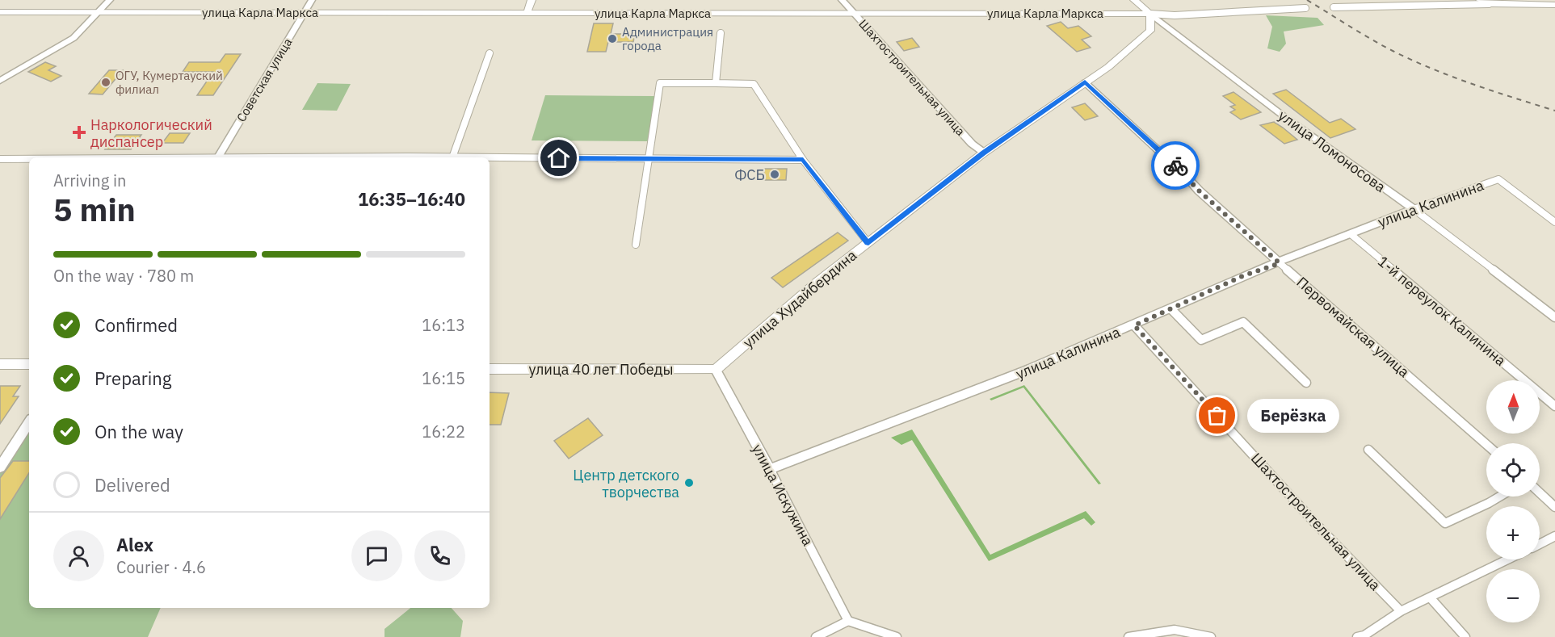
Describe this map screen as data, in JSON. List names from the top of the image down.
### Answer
{
  "streets": {
    "main road": [
      "улица Карла Маркса",
      "улица Ломоносова",
      "улица Худайбердина",
      "улица 40 лет Победы"
    ],
    "street": [
      "Шахтостроительная улица",
      "Советская улица",
      "улица Калинина",
      "1-й переулок Калинина",
      "Первомайская улица",
      "улица Искужина"
    ]
  },
  "crossings": [
    ["улица Карла Маркса", "Шахтостроительная улица"],
    ["улица Карла Маркса", "Советская улица"],
    ["улица Карла Маркса", "улица Ломоносова"],
    ["улица Карла Маркса", "улица Худайбердина"],
    ["Шахтостроительная улица", "улица Калинина"],
    ["Шахтостроительная улица", "улица Худайбердина"],
    ["улица Ломоносова", "улица Калинина"],
    ["улица Ломоносова", "улица Худайбердина"],
    ["улица Калинина", "1-й переулок Калинина"],
    ["улица Калинина", "Первомайская улица"],
    ["улица Калинина", "улица Искужина"],
    ["улица Худайбердина", "Первомайская улица"],
    ["улица Худайбердина", "улица 40 лет Победы"],
    ["улица Худайбердина", "улица Искужина"],
    ["улица 40 лет Победы", "улица Искужина"]
  ],
  "places": {
    "other": [
      "Администрация города",
      "ОГУ, Кумертауский филиал",
      "ФСБ",
      "Берёзка",
      "Центр детского творчества"
    ],
    "health": ["Наркологический диспансер"]
  },
  "north": "top",
  "page": {
    "heading": ["5 min", "Arriving in", "16:35–16:40"],
    "panel": ["Alex", "Courier · 4.6"],
    "bar": "On the way · 780 m",
    "list": [
      ["Confirmed", "16:13"],
      ["Preparing", "16:15"],
      ["On the way", "16:22"],
      "Delivered"
    ],
    "map_buttons": ["+", "−"],
    "bubble": "Берёзка"
  }
}
